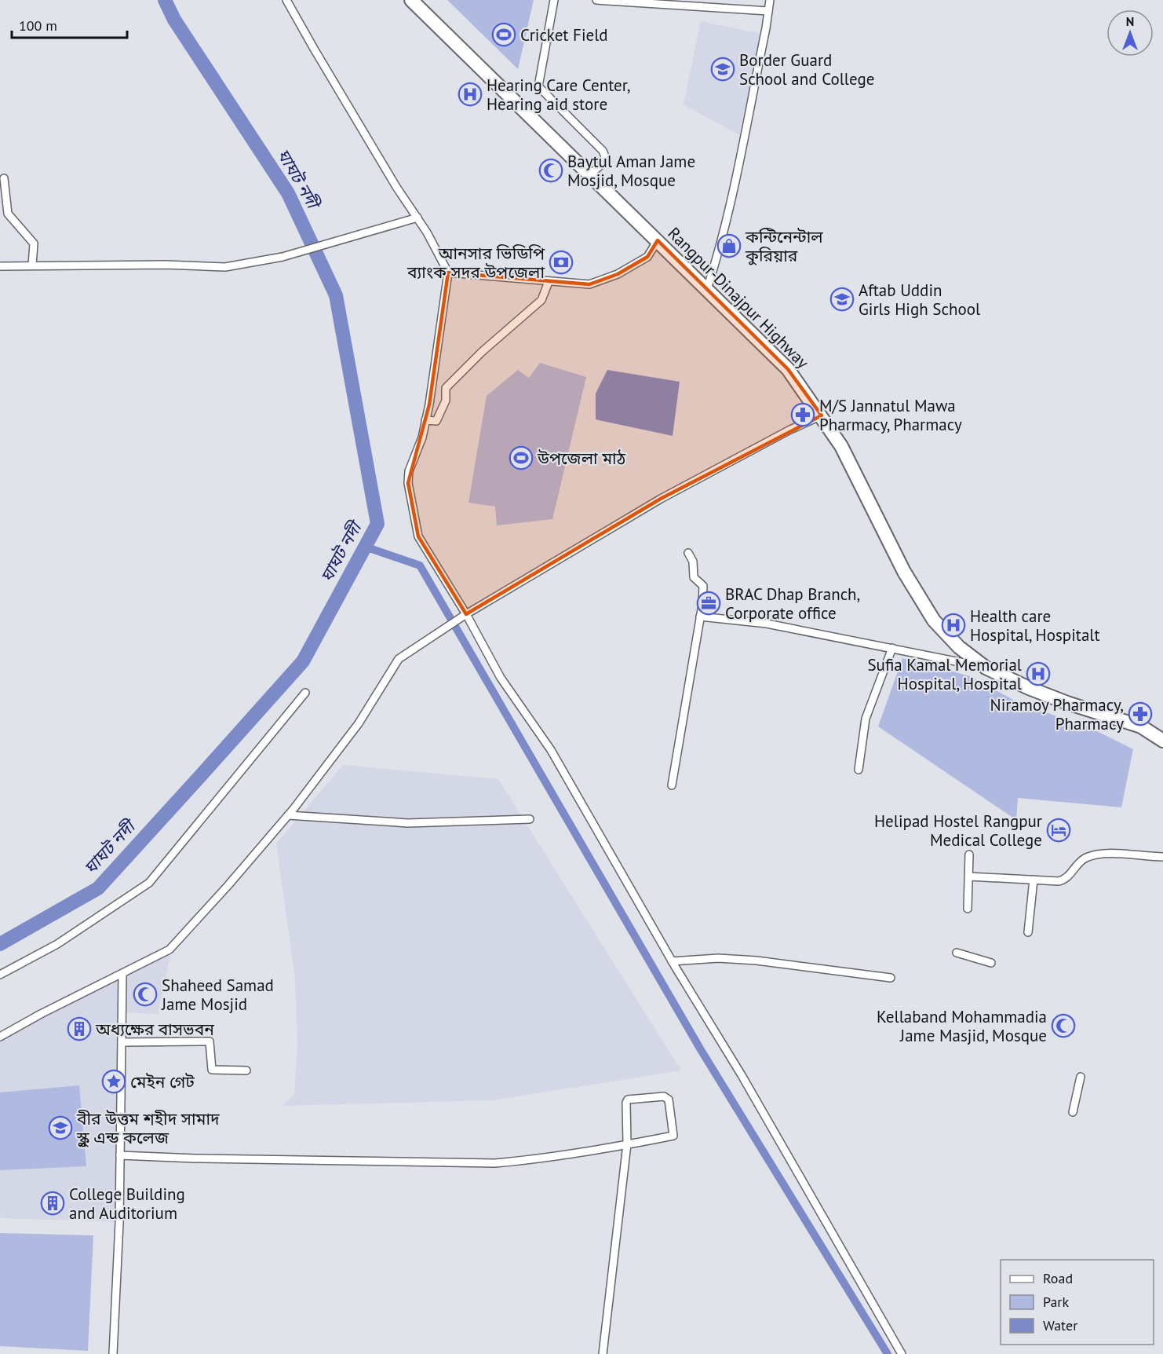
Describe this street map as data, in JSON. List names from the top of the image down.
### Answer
{
  "streets": {
    "highway": ["Rangpur-Dinajpur Highway"]
  },
  "water": ["ঘাঘট নদী"],
  "places": {
    "sports": ["Cricket Field", "উপজেলা মাঠ"],
    "school or university": ["Border Guard School and College", "Aftab Uddin Girls High School", "বীর উত্তম শহীদ সামাদ স্কুল এন্ড কলেজ"],
    "hospital": ["Hearing Care Center, Hearing aid store", "Health care Hospital, Hospitalt", "Sufia Kamal Memorial Hospital, Hospital"],
    "mosque": ["Baytul Aman Jame Mosjid, Mosque", "Shaheed Samad Jame Mosjid", "Kellaband Mohammadia Jame Masjid, Mosque"],
    "shop": ["কন্টিনেন্টাল কুরিয়ার"],
    "bank": ["আনসার ভিডিপি ব্যাংক সদর উপজেলা"],
    "pharmacy": ["M/S Jannatul Mawa Pharmacy, Pharmacy", "Niramoy Pharmacy, Pharmacy"],
    "office": ["BRAC Dhap Branch, Corporate office"],
    "hotel": ["Helipad Hostel Rangpur Medical College"],
    "building": ["অধ্যক্ষের বাসভবন", "College Building and Auditorium"],
    "place": ["মেইন গেট"]
  },
  "legend": ["Road", "Park", "Water"],
  "scale_bar": "100 m",
  "north": "top"
}
